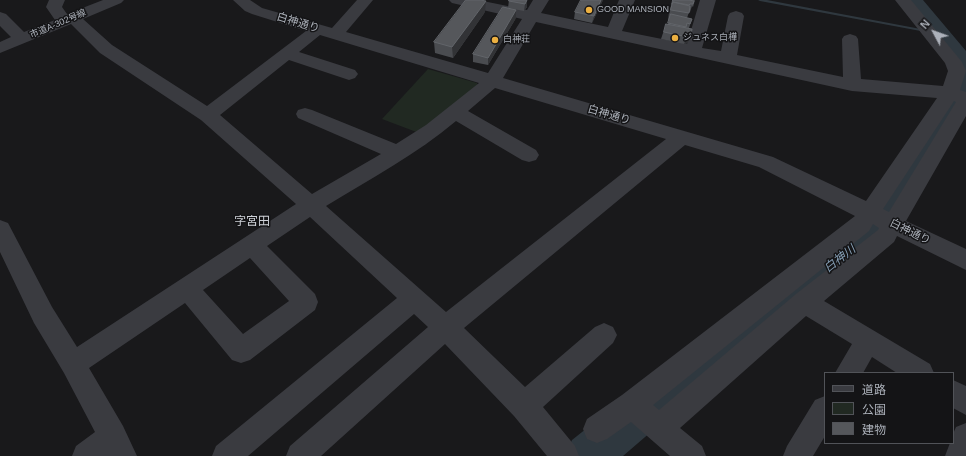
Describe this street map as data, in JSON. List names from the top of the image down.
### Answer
{
  "streets": {
    "street": ["白神通り", "市道A-302号線"]
  },
  "districts": ["字宮田"],
  "water": ["白神川"],
  "places": ["GOOD MANSION", "ジュネス白樺", "白神荘"],
  "legend": ["道路", "公園", "建物"],
  "north": "top left"
}
